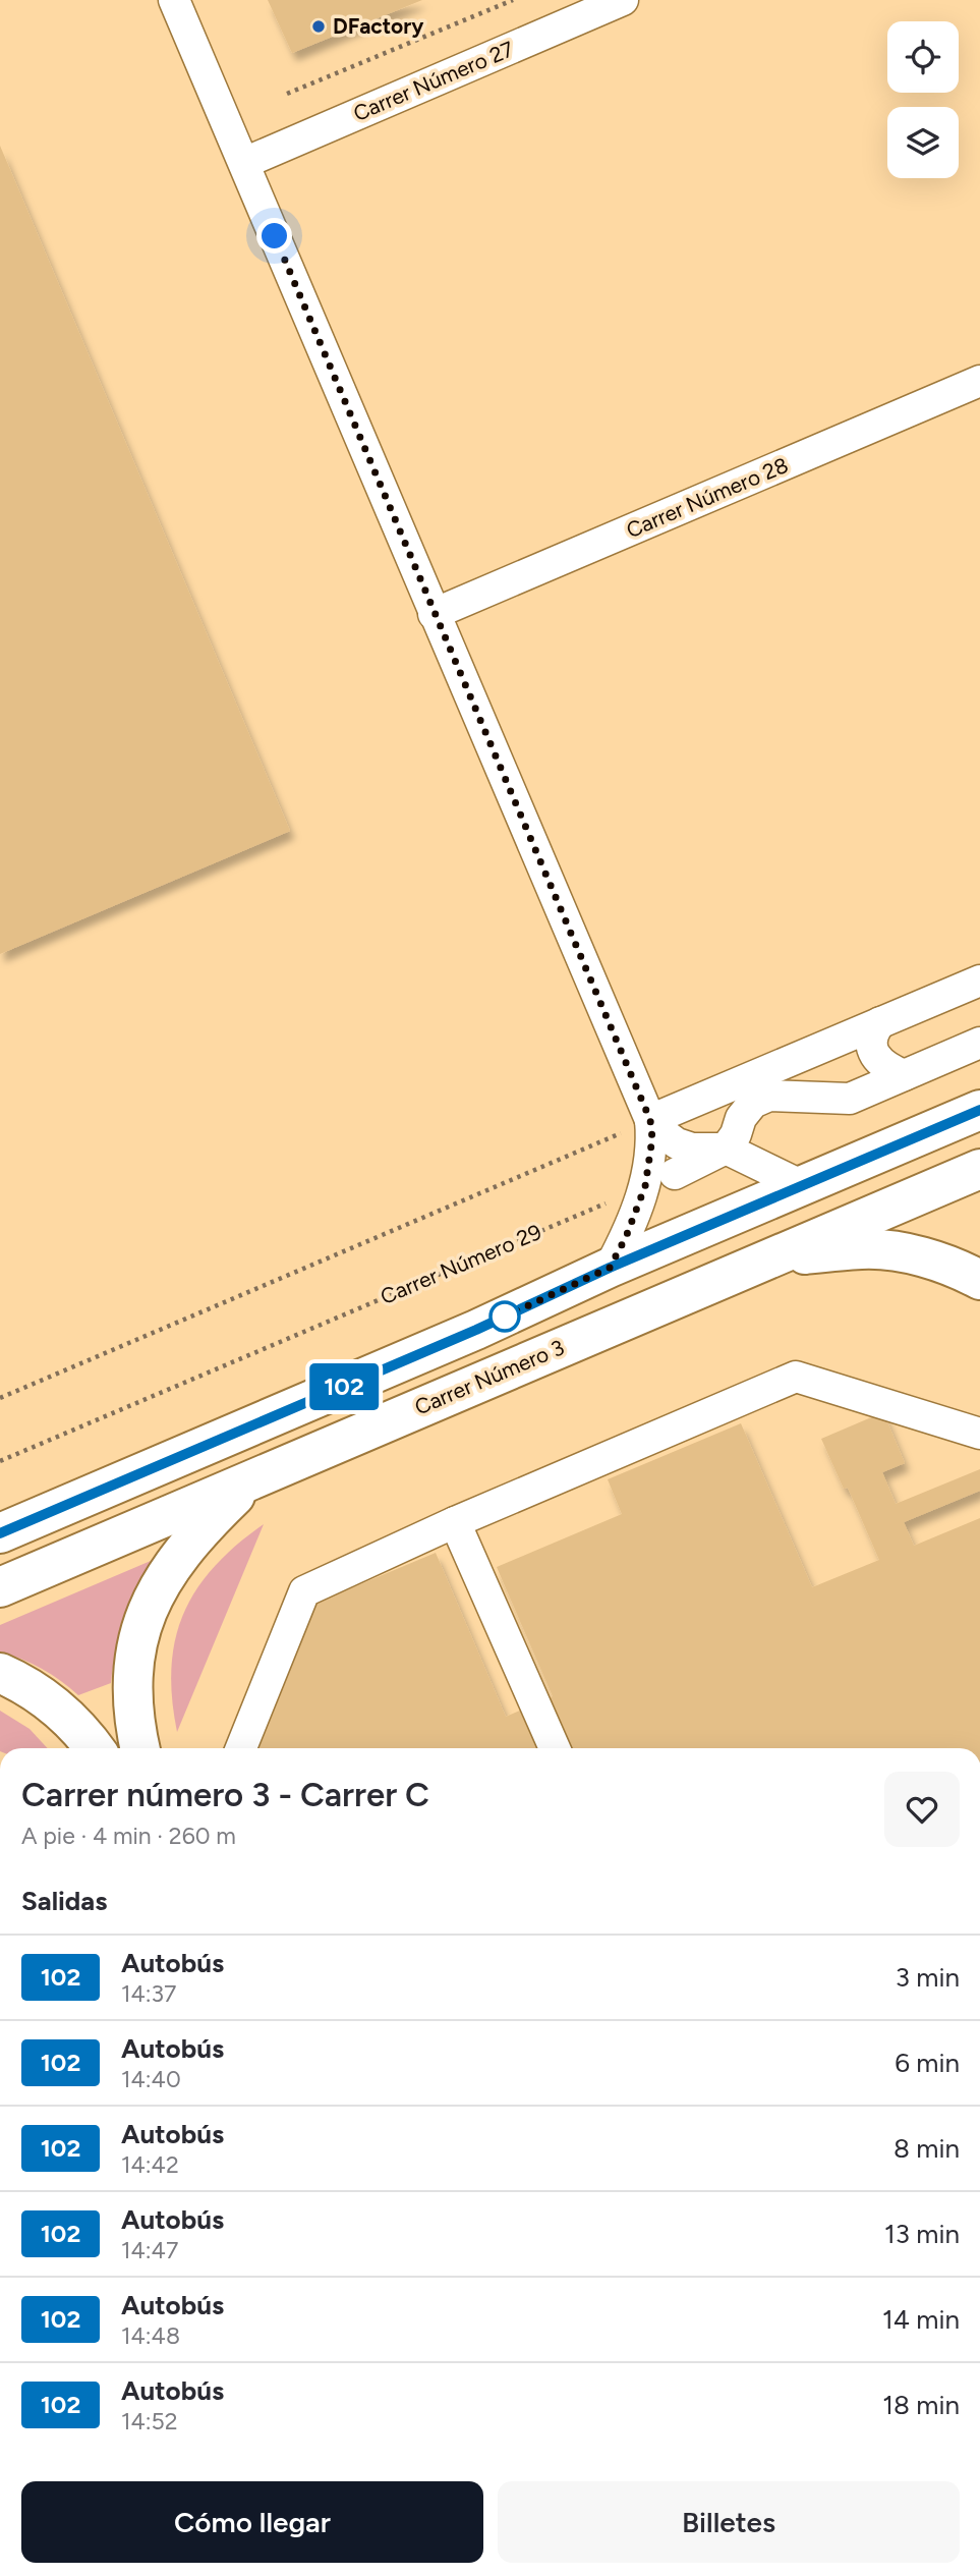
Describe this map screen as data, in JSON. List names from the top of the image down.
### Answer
{
  "streets": {
    "main road": ["Carrer Número 3"],
    "street": ["Carrer Número 27", "Carrer Número 28"],
    "path": ["Carrer Número 29"]
  },
  "places": ["DFactory"],
  "lines": ["bus line 102"],
  "page": {
    "on_map": "102",
    "heading": [
      ["Carrer número 3 - Carrer C", "A pie · 4 min · 260 m"],
      "Salidas"
    ],
    "list": [
      {
        "mark": "102",
        "name": "Autobús",
        "note": "14:37",
        "value": "3 min"
      },
      {
        "mark": "102",
        "name": "Autobús",
        "note": "14:40",
        "value": "6 min"
      },
      {
        "mark": "102",
        "name": "Autobús",
        "note": "14:42",
        "value": "8 min"
      },
      {
        "mark": "102",
        "name": "Autobús",
        "note": "14:47",
        "value": "13 min"
      },
      {
        "mark": "102",
        "name": "Autobús",
        "note": "14:48",
        "value": "14 min"
      },
      {
        "mark": "102",
        "name": "Autobús",
        "note": "14:52",
        "value": "18 min"
      }
    ],
    "buttons": ["Cómo llegar", "Billetes"]
  }
}
